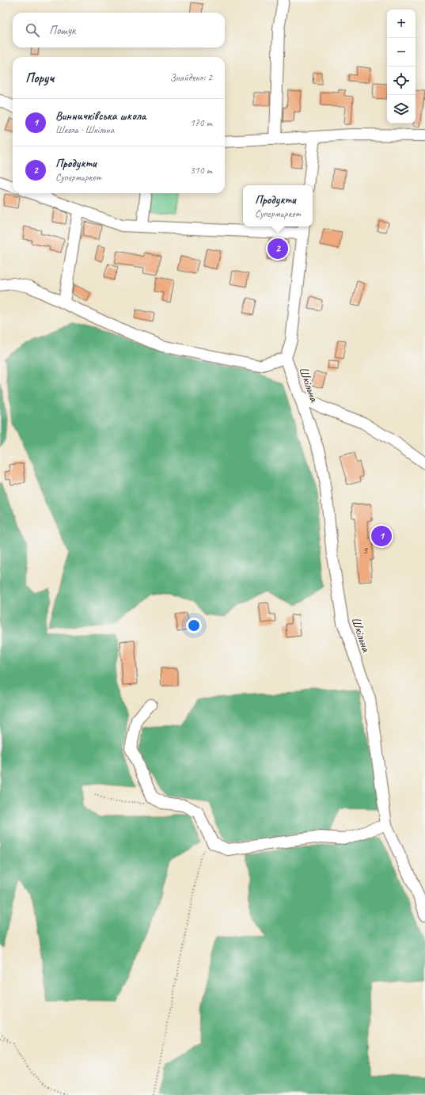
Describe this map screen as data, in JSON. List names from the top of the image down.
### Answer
{
  "streets": {
    "street": ["Шкільна"]
  },
  "house_numbers": ["3"],
  "page": {
    "map_buttons": ["+", "−"],
    "search": "Пошук",
    "heading": ["Поруч", "Знайдено: 2"],
    "list": [
      {
        "mark": "1",
        "name": "Винничківська школа",
        "note": "Школа · Шкільна",
        "value": "170 m"
      },
      {
        "mark": "2",
        "name": "Продукти",
        "note": "Супермаркет",
        "value": "310 m"
      }
    ],
    "popup": ["Продукти", "Супермаркет"],
    "pins": ["2", "1"]
  }
}
